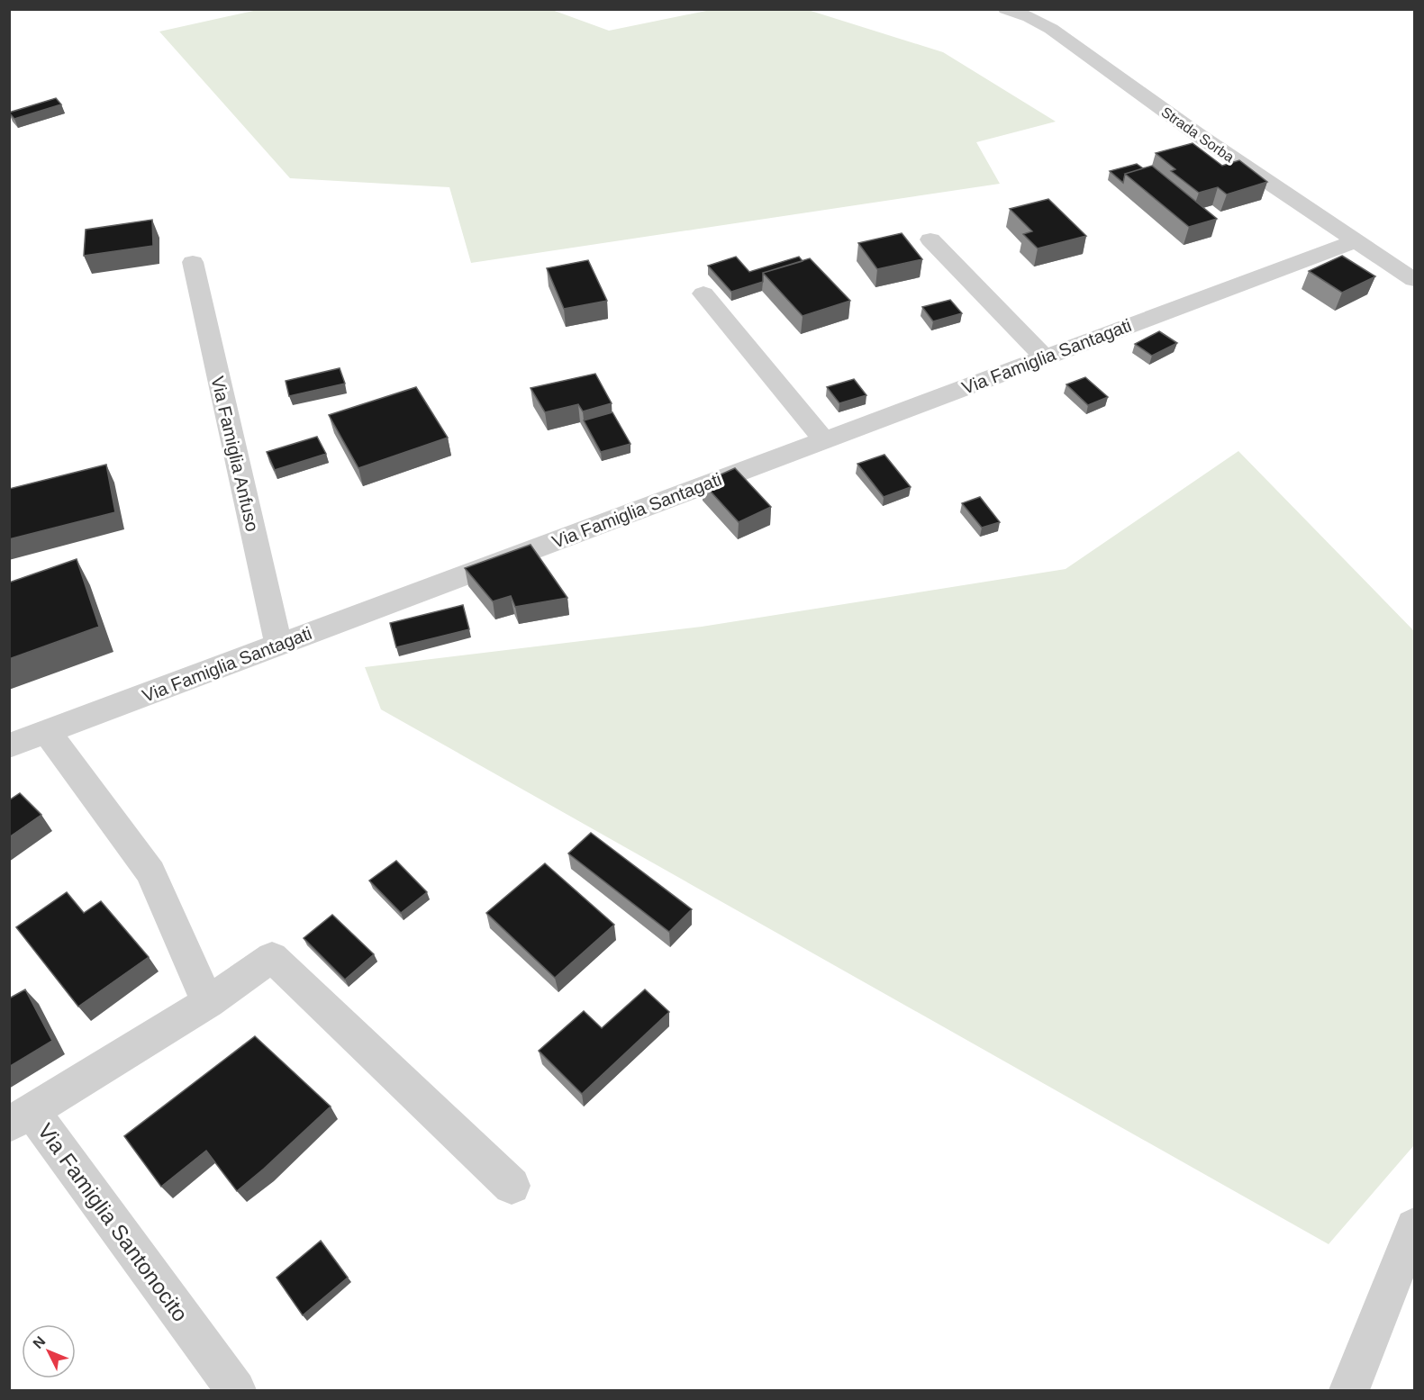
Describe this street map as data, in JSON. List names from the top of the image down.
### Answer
{
  "streets": {
    "street": [
      "Strada Sorba",
      "Via Famiglia Santagati",
      "Via Famiglia Anfuso",
      "Via Famiglia Santonocito"
    ]
  },
  "crossings": [
    ["Strada Sorba", "Via Famiglia Santagati"],
    ["Via Famiglia Santagati", "Via Famiglia Anfuso"]
  ],
  "north": "top left"
}
